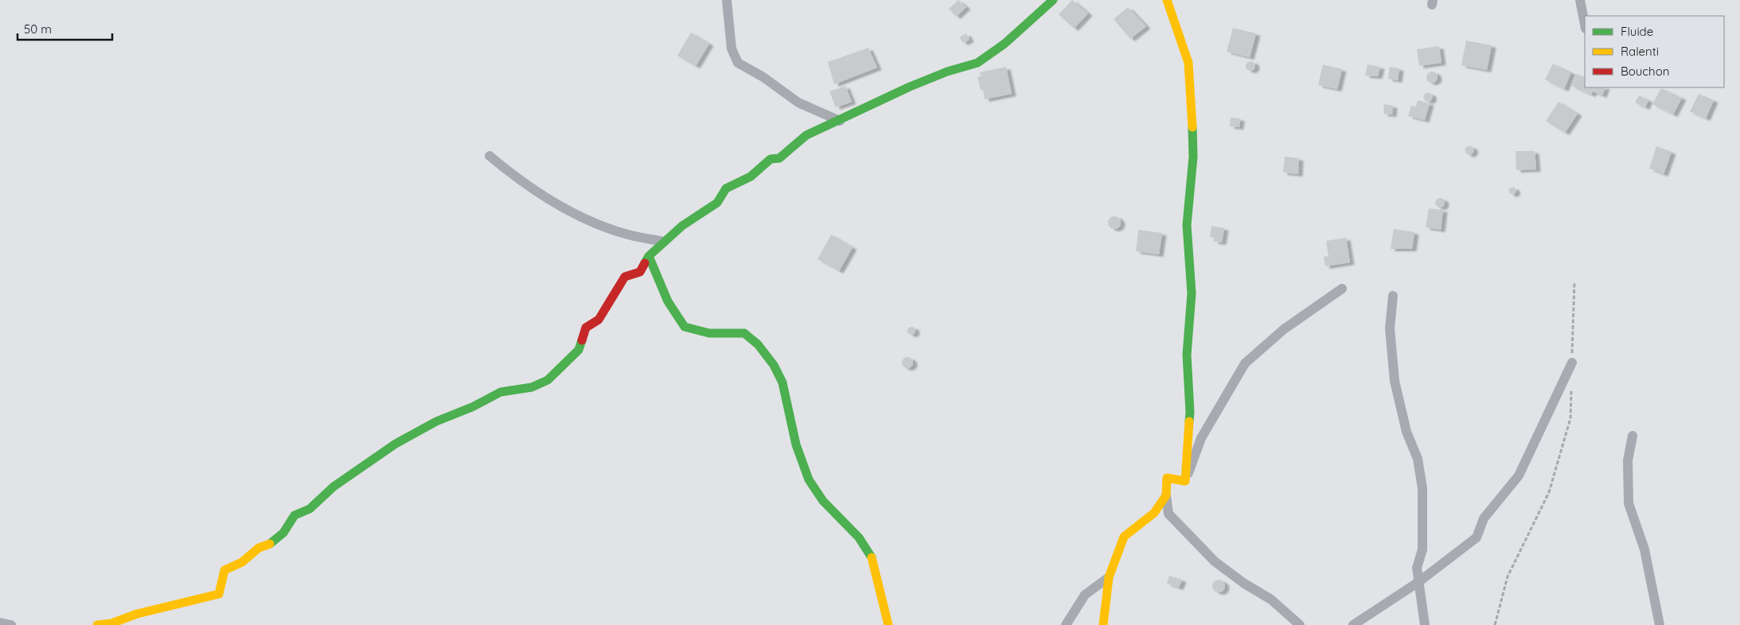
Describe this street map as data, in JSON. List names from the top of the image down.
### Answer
{
  "legend": ["Fluide", "Ralenti", "Bouchon"],
  "scale_bar": "50 m"
}
